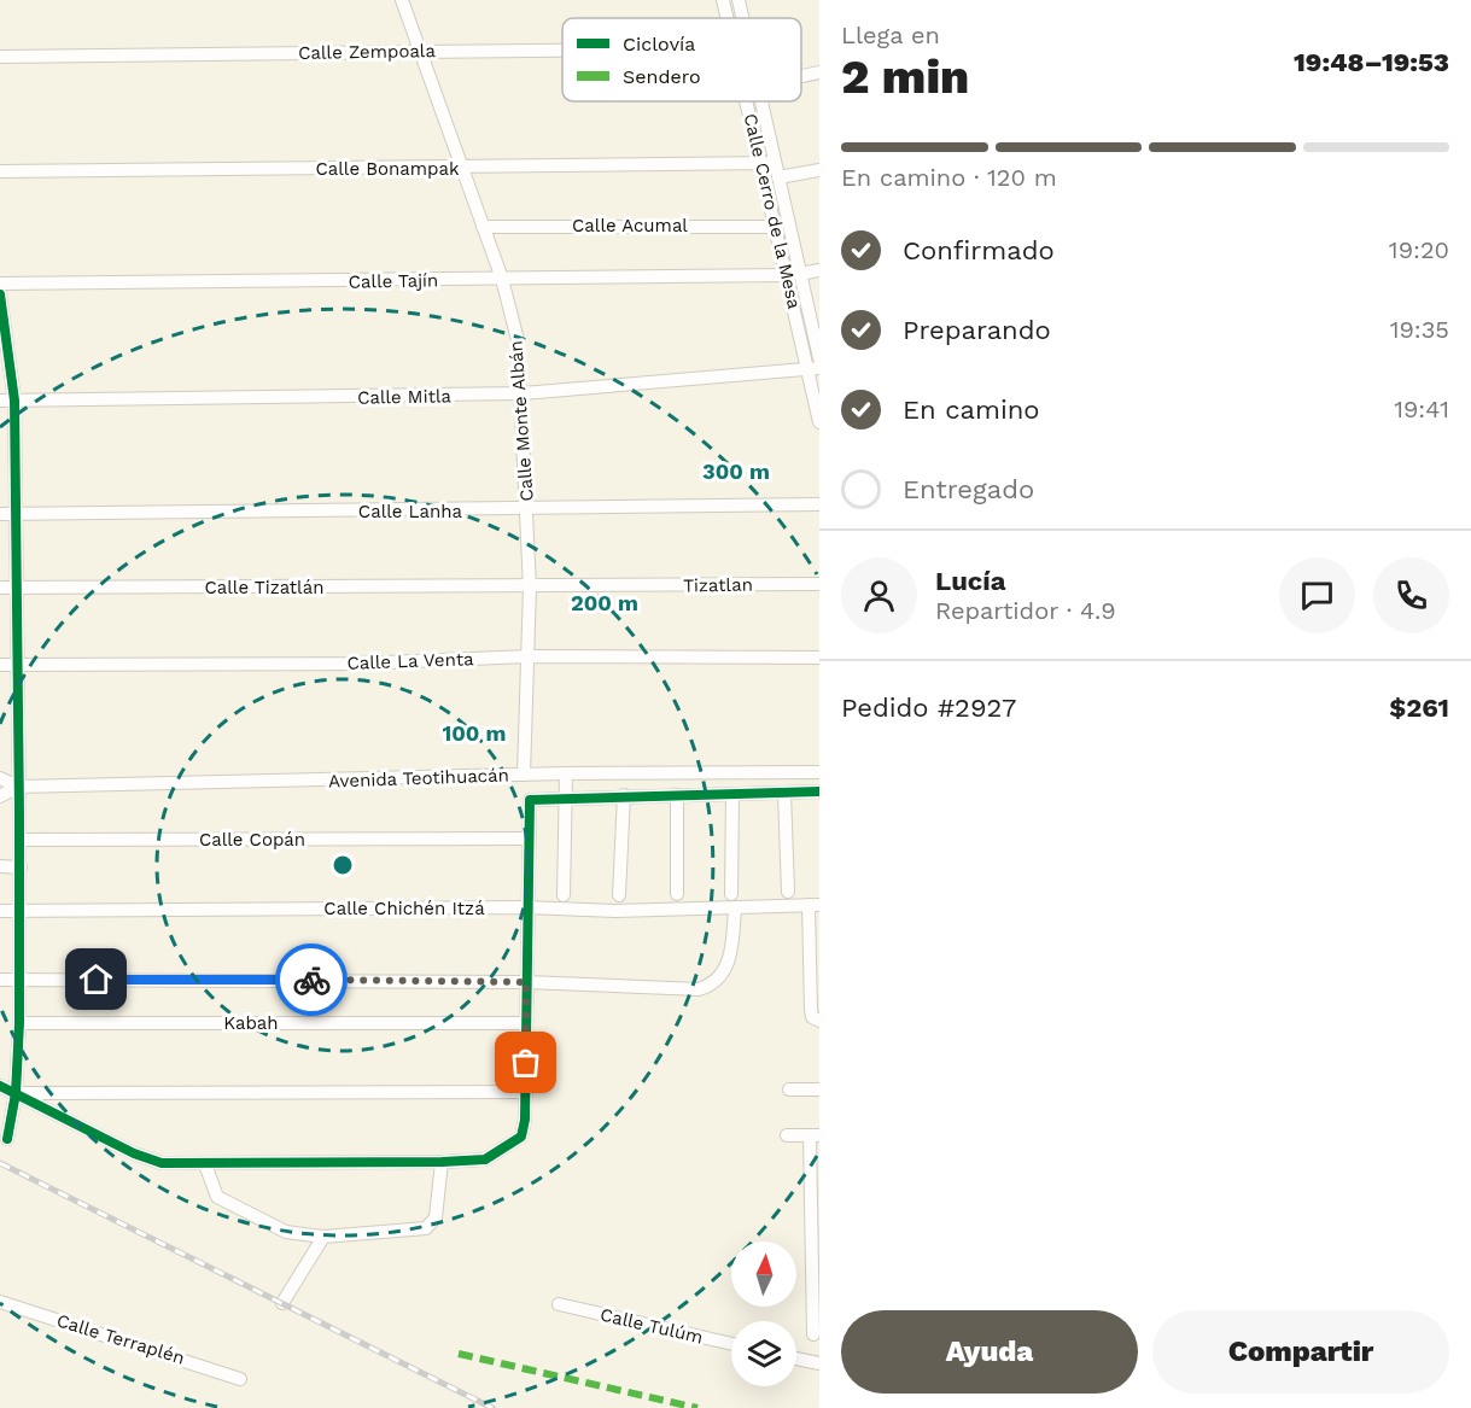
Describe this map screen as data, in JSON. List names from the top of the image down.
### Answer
{
  "streets": {
    "street": [
      "Calle Zempoala",
      "Calle Bonampak",
      "Calle Cerro de la Mesa",
      "Calle Acumal",
      "Calle Tajín",
      "Calle Mitla",
      "Calle Monte Albán",
      "Calle Lanha",
      "Tizatlan",
      "Calle Tizatlán",
      "Calle La Venta",
      "Avenida Teotihuacán",
      "Calle Copán",
      "Calle Chichén Itzá",
      "Kabah",
      "Calle Tulúm",
      "Calle Terraplén"
    ]
  },
  "crossings": [
    ["Calle Zempoala", "Calle Monte Albán"],
    ["Calle Bonampak", "Calle Cerro de la Mesa"],
    ["Calle Bonampak", "Calle Monte Albán"],
    ["Calle Cerro de la Mesa", "Calle Acumal"],
    ["Calle Cerro de la Mesa", "Calle Tajín"],
    ["Calle Cerro de la Mesa", "Calle Mitla"],
    ["Calle Acumal", "Calle Monte Albán"],
    ["Calle Tajín", "Calle Monte Albán"],
    ["Calle Mitla", "Calle Monte Albán"],
    ["Calle Monte Albán", "Calle Lanha"],
    ["Calle Monte Albán", "Tizatlan"],
    ["Calle Monte Albán", "Calle Tizatlán"],
    ["Calle Monte Albán", "Calle La Venta"],
    ["Calle Monte Albán", "Avenida Teotihuacán"],
    ["Tizatlan", "Calle Tizatlán"]
  ],
  "legend": ["Ciclovía", "Sendero"],
  "north": "top",
  "page": {
    "heading": ["2 min", "Llega en", "19:48–19:53"],
    "panel": [
      "Lucía",
      "Repartidor · 4.9",
      "Pedido #2927",
      "$261"
    ],
    "bar": "En camino · 120 m",
    "list": [
      ["Confirmado", "19:20"],
      ["Preparando", "19:35"],
      ["En camino", "19:41"],
      "Entregado"
    ],
    "buttons": ["Ayuda", "Compartir"]
  },
  "rings": ["300 m", "200 m", "100 m"]
}
